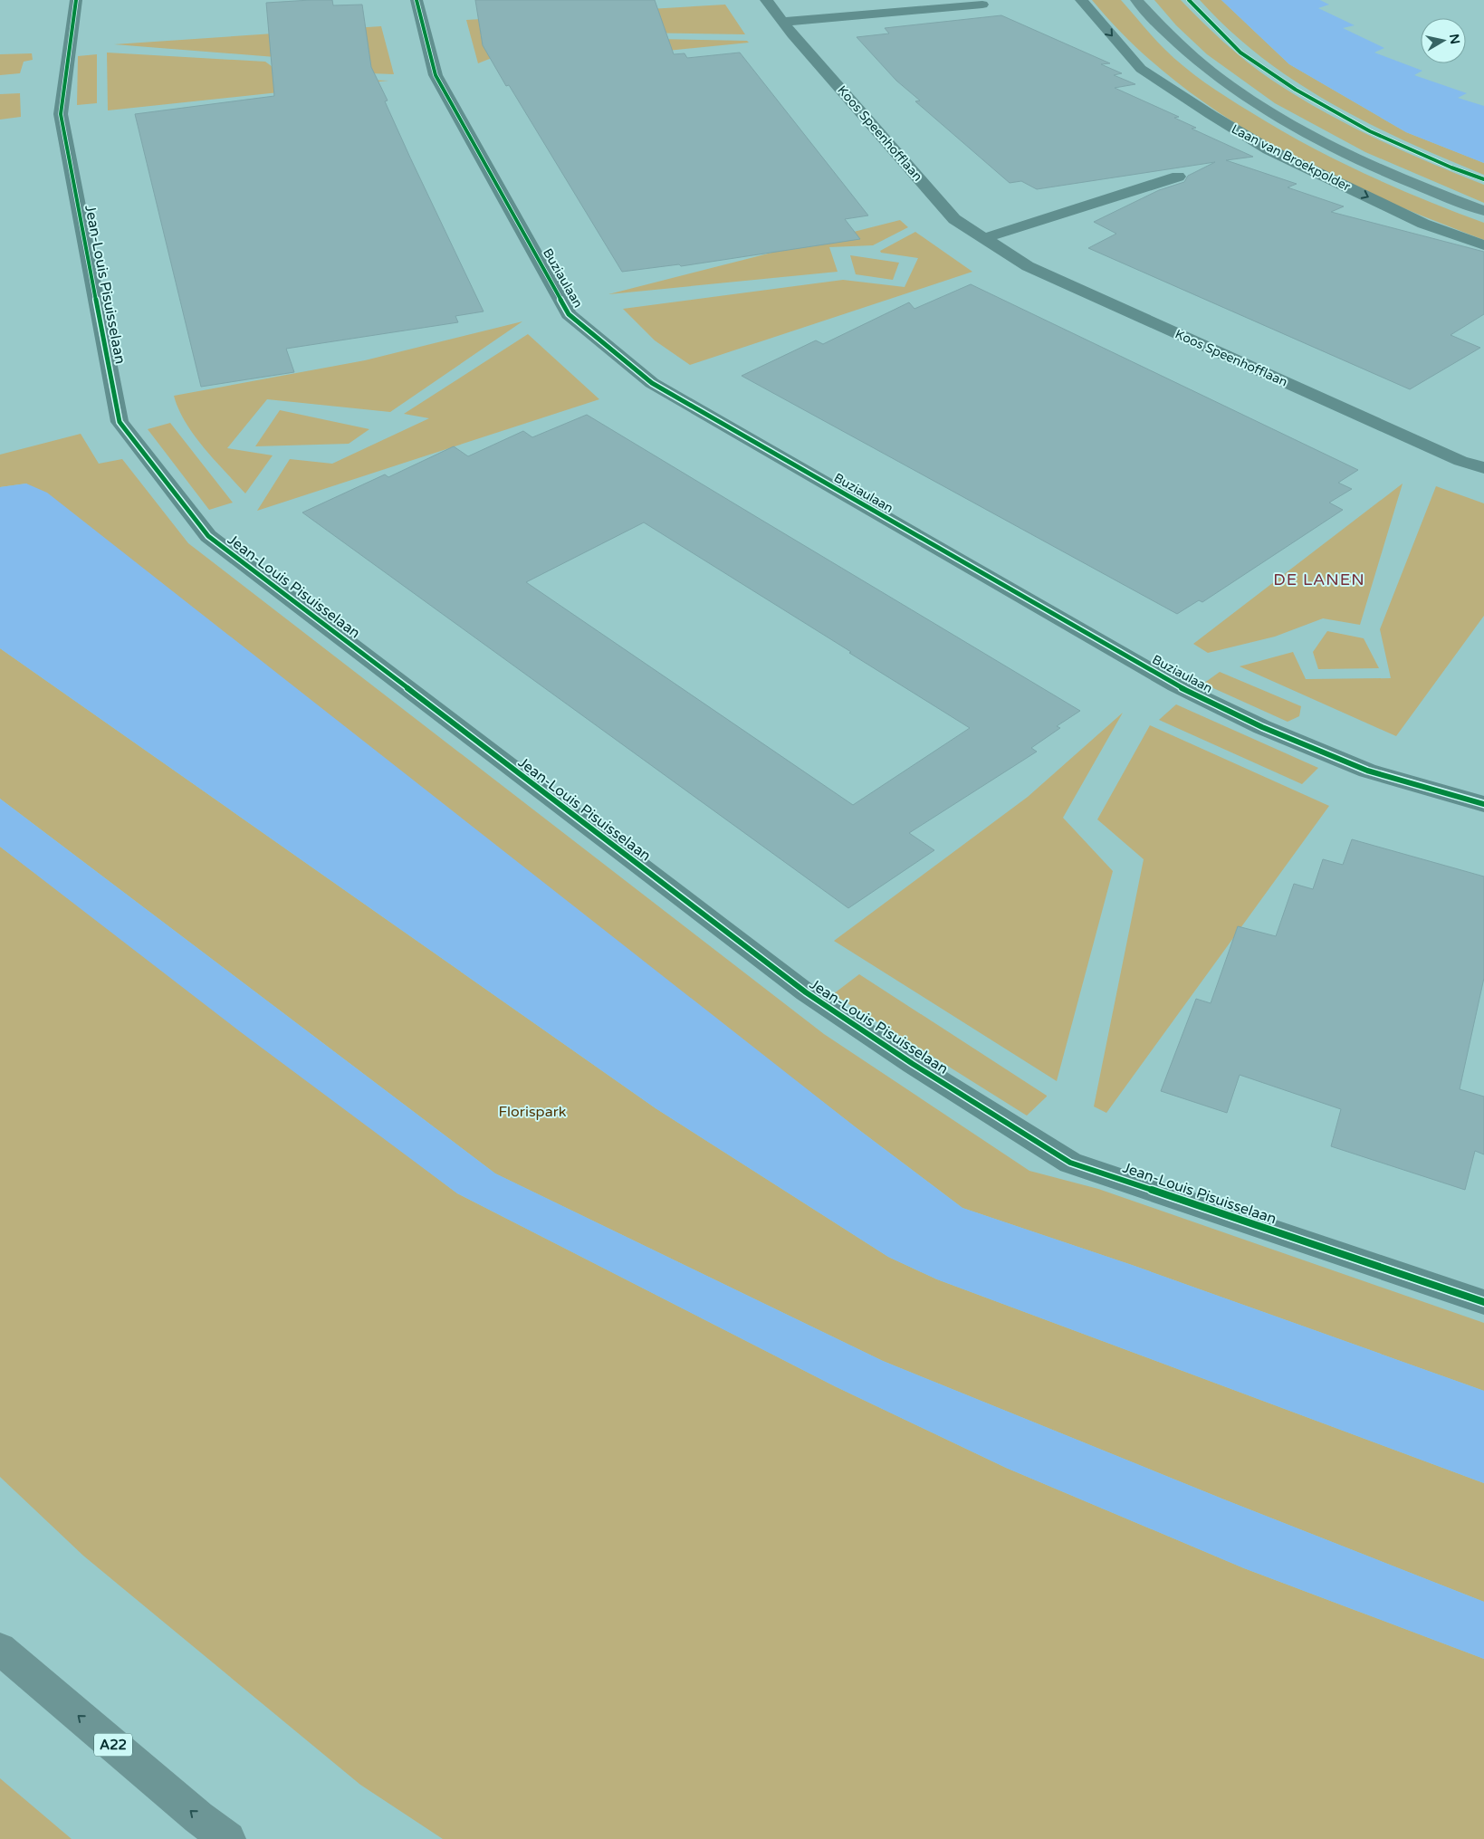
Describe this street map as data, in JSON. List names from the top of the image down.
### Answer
{
  "streets": {
    "highway": ["A22"],
    "main road": ["Laan van Broekpolder"],
    "street": ["Koos Speenhofflaan", "Buziaulaan", "Jean-Louis Pisuisselaan"]
  },
  "one_way": ["Laan van Broekpolder"],
  "districts": ["DE LANEN"],
  "parks": ["Florispark"],
  "north": "right"
}
